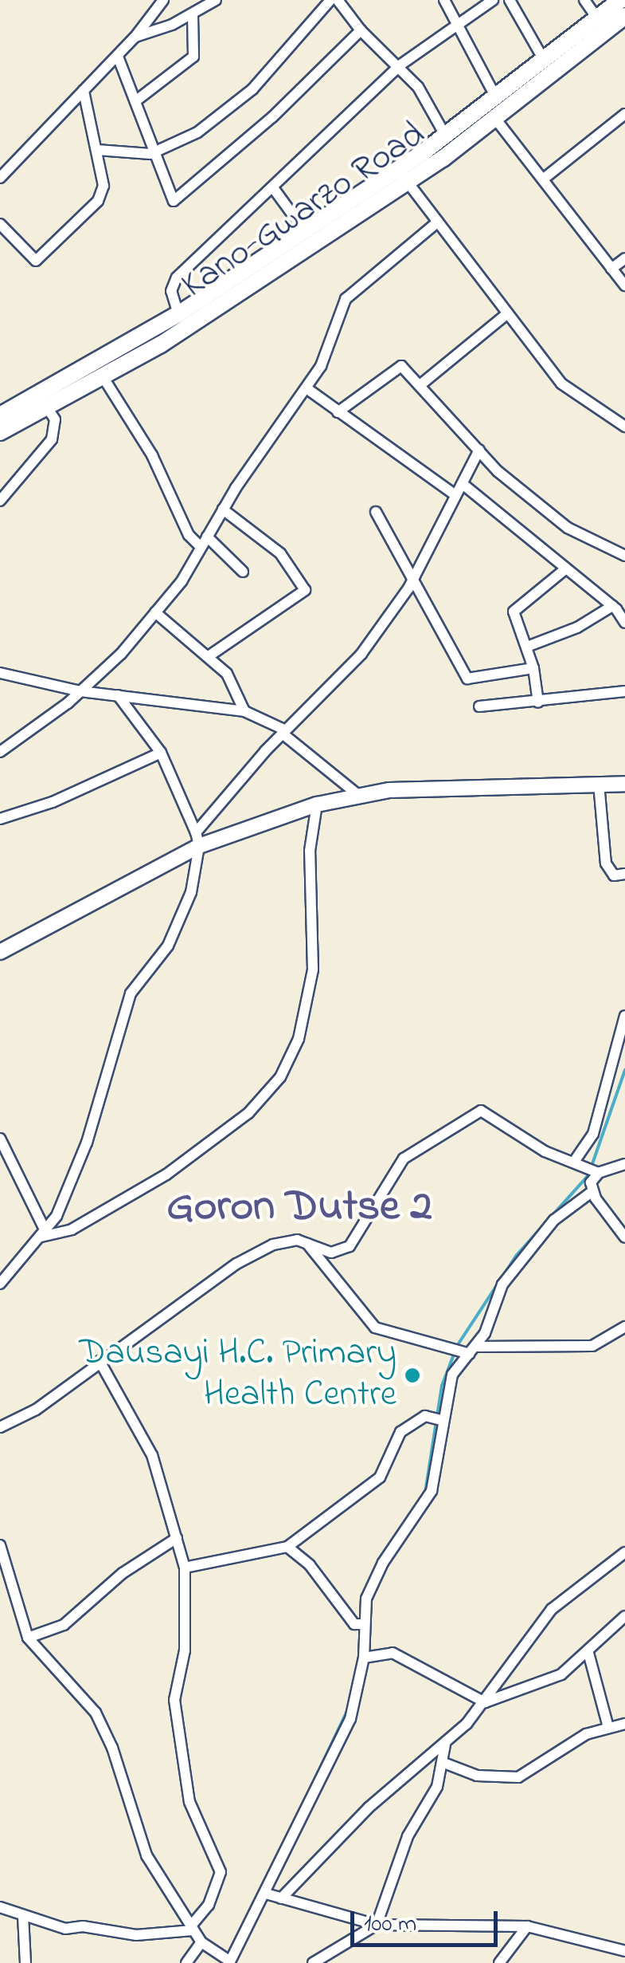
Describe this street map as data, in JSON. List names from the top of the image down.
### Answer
{
  "streets": {
    "main road": ["Kano-Gwarzo Road"]
  },
  "districts": ["Goron Dutse 2"],
  "places": ["Dausayi H.C. Primary Health Centre"],
  "scale_bar": "100 m"
}
